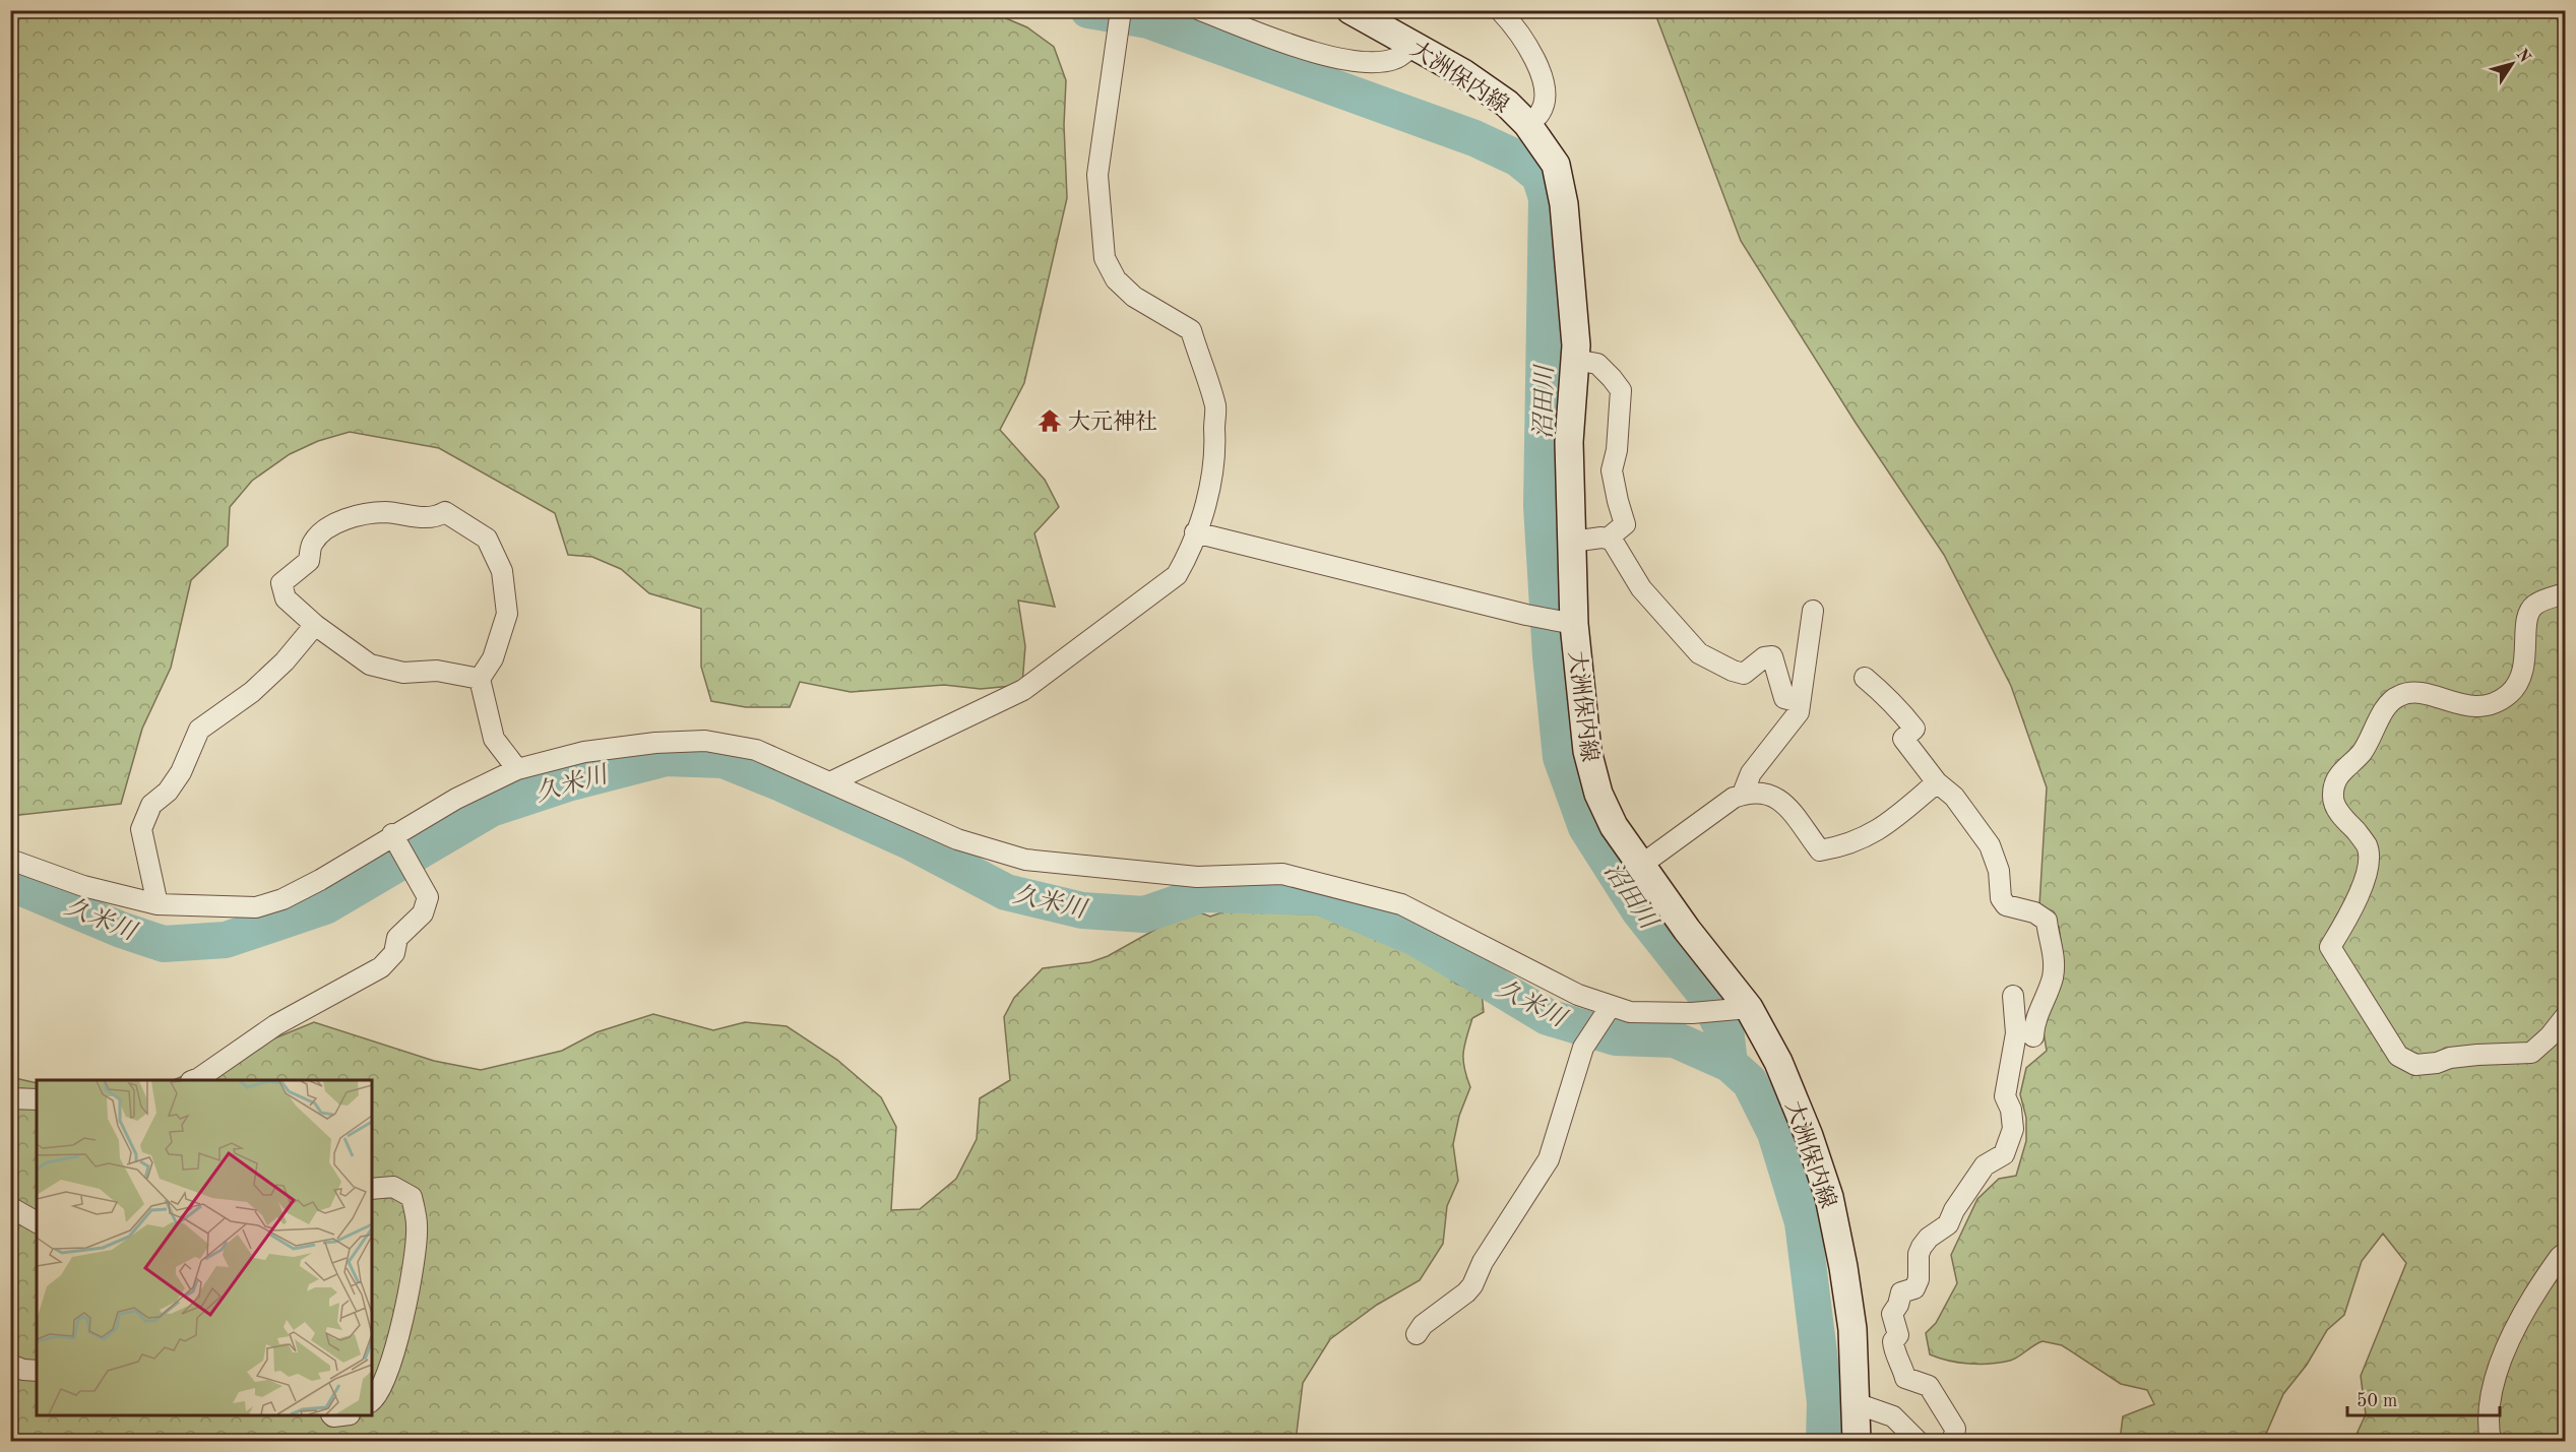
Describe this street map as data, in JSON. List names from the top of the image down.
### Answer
{
  "streets": {
    "main road": ["大洲保内線"]
  },
  "water": ["沼田川", "久米川"],
  "places": {
    "temple": ["大元神社"]
  },
  "scale_bar": "50 m",
  "north": "top right"
}
